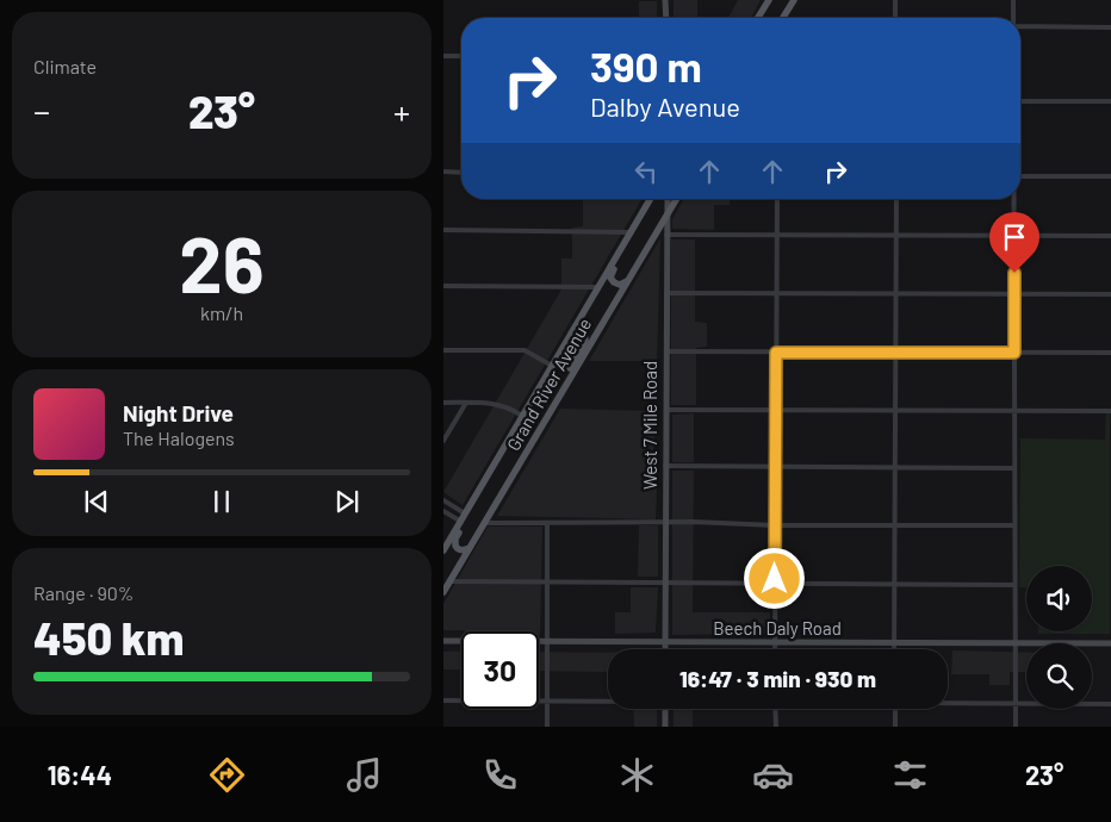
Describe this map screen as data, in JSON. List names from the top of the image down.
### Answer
{
  "streets": {
    "main road": ["Grand River Avenue", "West 7 Mile Road", "Beech Daly Road"]
  },
  "crossings": [
    ["Grand River Avenue", "West 7 Mile Road"],
    ["West 7 Mile Road", "Beech Daly Road"]
  ],
  "page": {
    "tile": [
      "Climate",
      ["26", "km/h"],
      ["Range · 90%", "450 km"]
    ],
    "turn": ["390 m", "Dalby Avenue"],
    "heat": ["−", "23°", "+"],
    "song": ["Night Drive", "The Halogens"],
    "limit": "30",
    "trip": "16:47 · 3 min · 930 m",
    "tabs": ["16:44", "23°"]
  }
}
